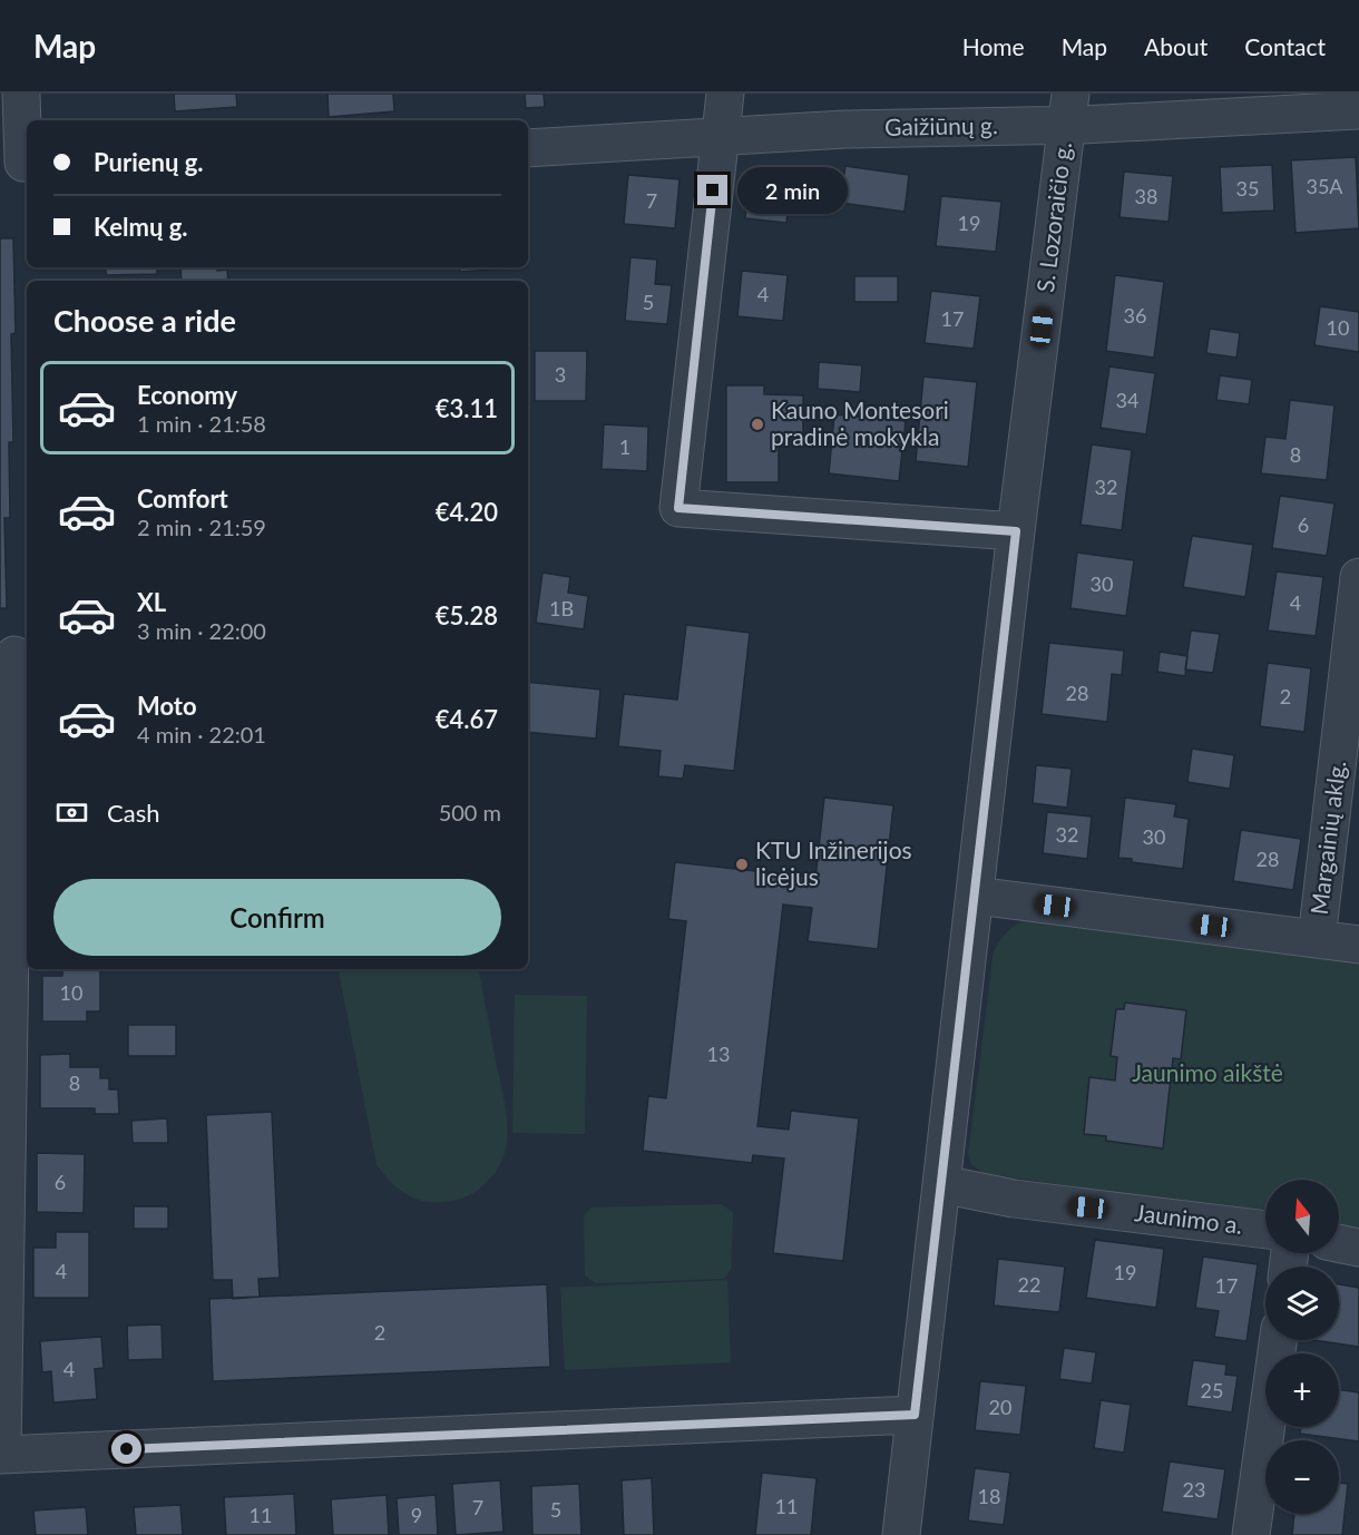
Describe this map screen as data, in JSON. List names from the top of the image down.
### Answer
{
  "streets": {
    "street": [
      "Gaižiūnų g.",
      "S. Lozoraičio g.",
      "Margainių aklg.",
      "Jaunimo a."
    ]
  },
  "crossings": [
    ["Gaižiūnų g.", "S. Lozoraičio g."],
    ["S. Lozoraičio g.", "Jaunimo a."]
  ],
  "parks": ["Jaunimo aikštė"],
  "places": ["Kauno Montesori pradinė mokykla", "KTU Inžinerijos licėjus"],
  "house_numbers": [
    "35A",
    "35",
    "38",
    "7",
    "19",
    "4",
    "5",
    "36",
    "17",
    "10",
    "3",
    "34",
    "1",
    "8",
    "32",
    "6",
    "30",
    "4",
    "1B",
    "28",
    "2",
    "32",
    "30",
    "28",
    "10",
    "13",
    "8",
    "6",
    "4",
    "19",
    "22",
    "17",
    "2",
    "4",
    "25",
    "20",
    "23",
    "18",
    "11",
    "7",
    "5",
    "11",
    "9"
  ],
  "north": "top",
  "page": {
    "header": "Map",
    "nav": [
      "Home",
      "Map",
      "About",
      "Contact"
    ],
    "banner": ["Purienų g.", "Kelmų g."],
    "bubble": "2 min",
    "heading": "Choose a ride",
    "list": [
      {
        "name": "Economy",
        "note": "1 min · 21:58",
        "value": "€3.11"
      },
      {
        "name": "Comfort",
        "note": "2 min · 21:59",
        "value": "€4.20"
      },
      {
        "name": "XL",
        "note": "3 min · 22:00",
        "value": "€5.28"
      },
      {
        "name": "Moto",
        "note": "4 min · 22:01",
        "value": "€4.67"
      }
    ],
    "pay": ["Cash", "500 m"],
    "buttons": "Confirm",
    "map_buttons": ["+", "−"]
  }
}
